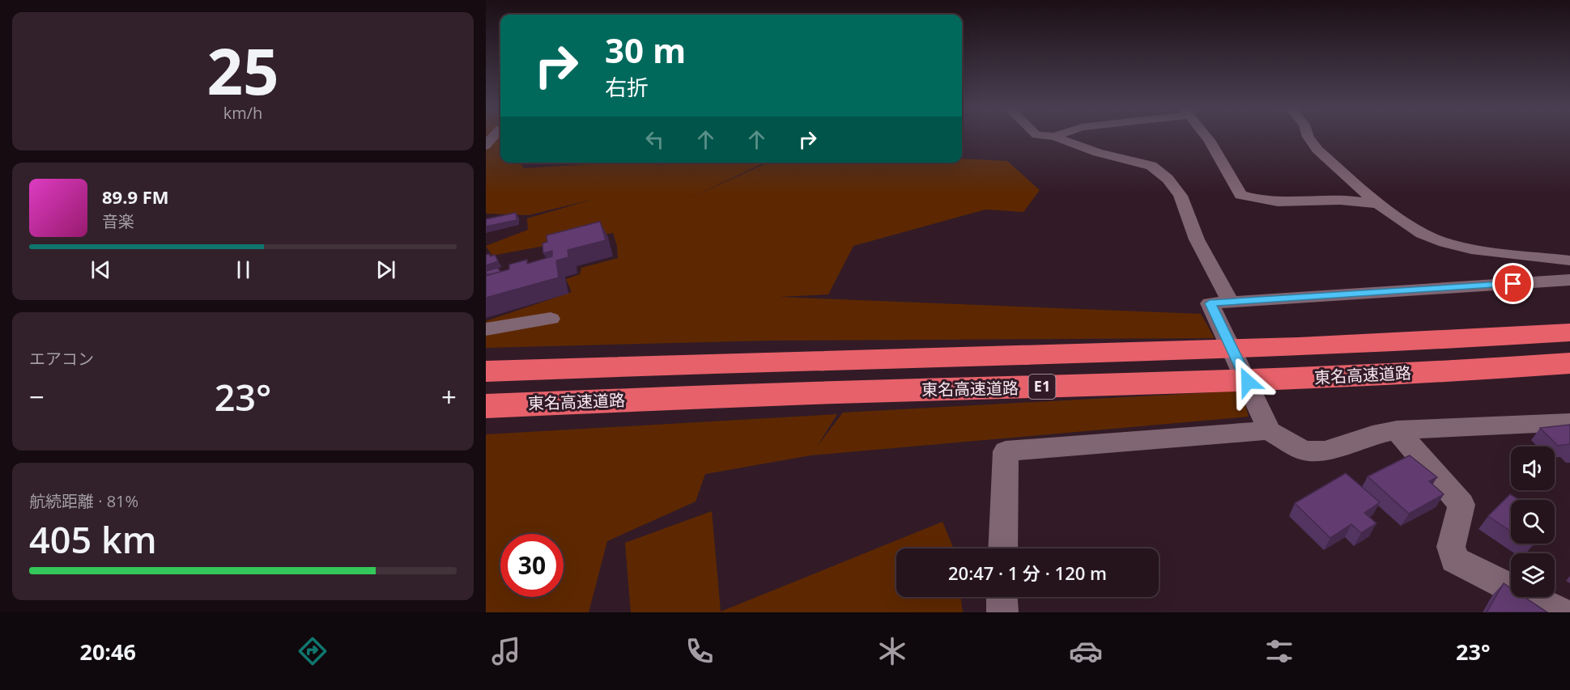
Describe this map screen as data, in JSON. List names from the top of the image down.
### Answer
{
  "streets": {
    "highway": ["東名高速道路", "E1"]
  },
  "page": {
    "tile": [
      ["25", "km/h"],
      "エアコン",
      ["航続距離 · 81%", "405 km"]
    ],
    "turn": ["30 m", "右折"],
    "song": ["89.9 FM", "音楽"],
    "heat": ["−", "23°", "+"],
    "limit": "30",
    "trip": "20:47 · 1 分 · 120 m",
    "tabs": ["20:46", "23°"]
  }
}
